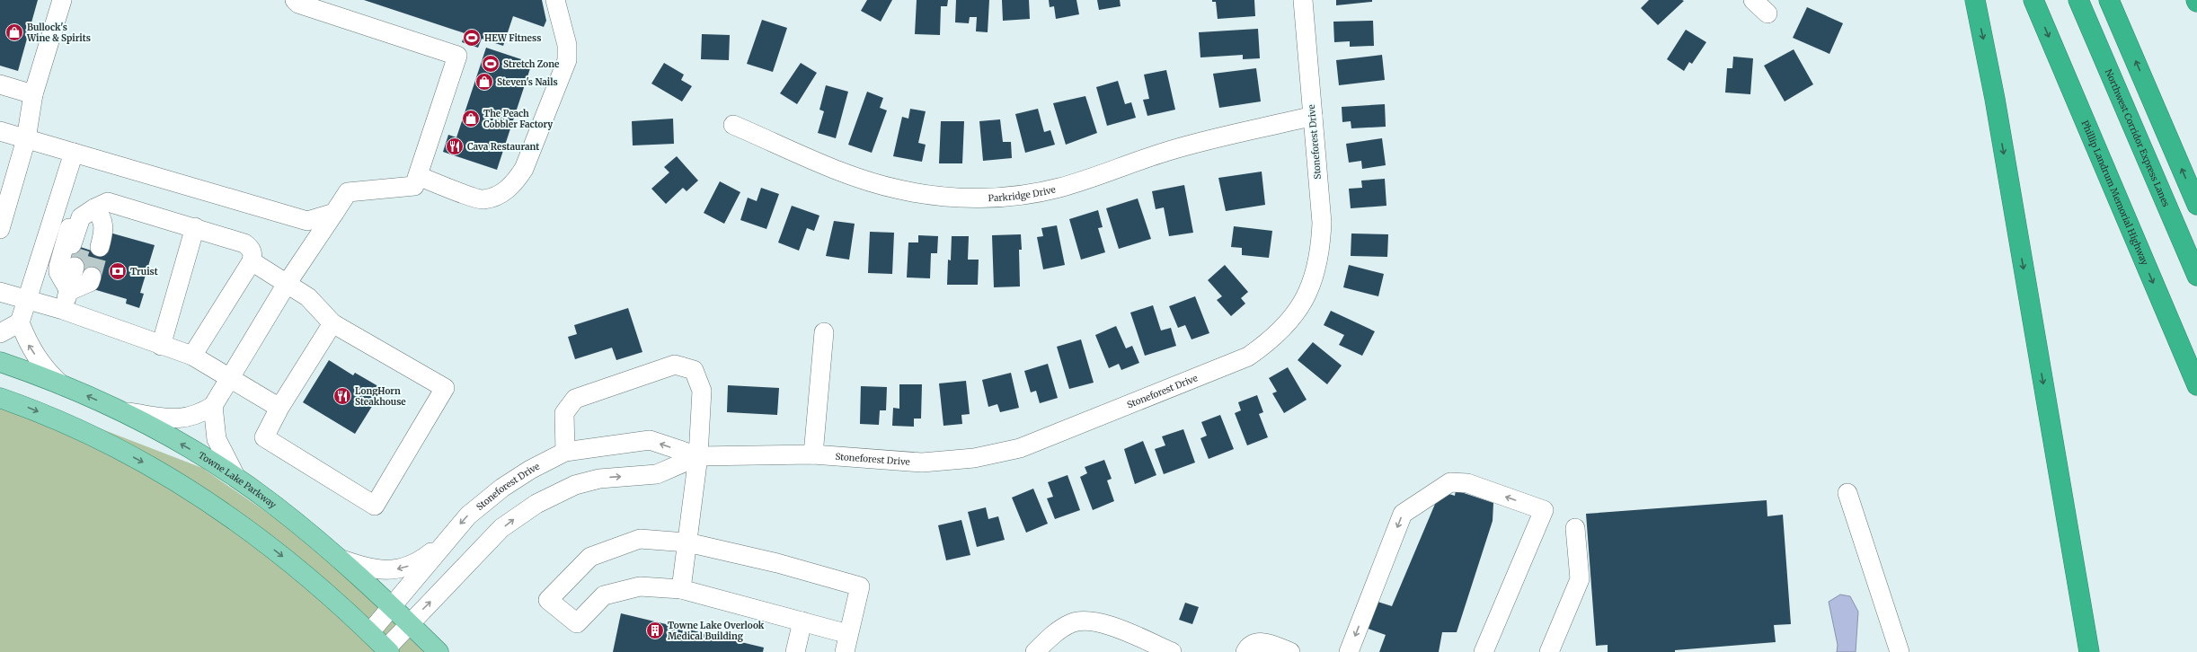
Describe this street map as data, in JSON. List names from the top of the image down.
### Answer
{
  "streets": {
    "highway": ["Northwest Corridor Express Lanes", "Phillip Landrum Memorial Highway"],
    "main road": ["Towne Lake Parkway"],
    "street": ["Stoneforest Drive", "Parkridge Drive"]
  },
  "crossings": [
    ["Stoneforest Drive", "Parkridge Drive"],
    ["Stoneforest Drive", "Towne Lake Parkway"]
  ],
  "places": {
    "shop": ["Bullock's Wine & Spirits", "Steven's Nails", "The Peach Cobbler Factory"],
    "sports": ["HEW Fitness", "Stretch Zone"],
    "restaurant": ["Cava Restaurant", "LongHorn Steakhouse"],
    "bank": ["Truist"],
    "building": ["Towne Lake Overlook Medical Building"]
  }
}
